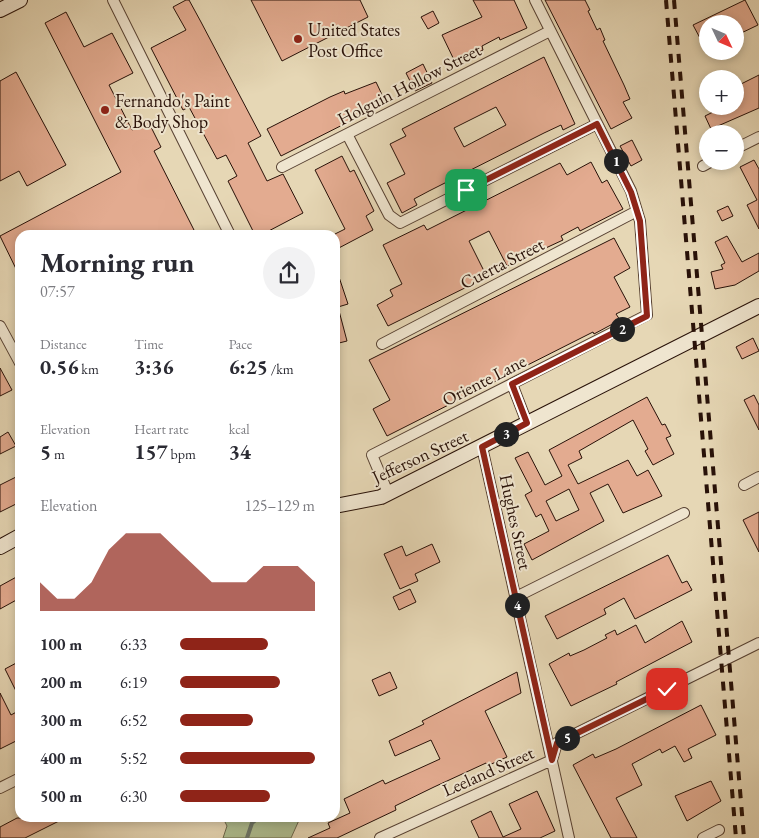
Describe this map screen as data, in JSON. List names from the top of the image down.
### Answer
{
  "streets": {
    "street": [
      "Holguin Hollow Street",
      "Cuerta Street",
      "Oriente Lane",
      "Jefferson Street",
      "Hughes Street",
      "Leeland Street"
    ]
  },
  "crossings": [
    ["Cuerta Street", "Oriente Lane"],
    ["Oriente Lane", "Jefferson Street"],
    ["Jefferson Street", "Hughes Street"],
    ["Hughes Street", "Leeland Street"]
  ],
  "places": ["United States Post Office", "Fernando's Paint & Body Shop"],
  "north": "bottom right",
  "page": {
    "map_buttons": ["+", "−"],
    "pins": [
      "1",
      "2",
      "3",
      "4",
      "5"
    ],
    "heading": ["Morning run", "07:57"],
    "stats": [
      ["Distance", "0.56 km"],
      ["Time", "3:36"],
      ["Pace", "6:25 /km"],
      ["Elevation", "5 m"],
      ["Heart rate", "157 bpm"],
      ["kcal", "34"]
    ],
    "chart": ["Elevation", "125–129 m"],
    "list": [
      {
        "name": "100 m",
        "note": "6:33"
      },
      {
        "name": "200 m",
        "note": "6:19"
      },
      {
        "name": "300 m",
        "note": "6:52"
      },
      {
        "name": "400 m",
        "note": "5:52"
      },
      {
        "name": "500 m",
        "note": "6:30"
      }
    ]
  }
}
